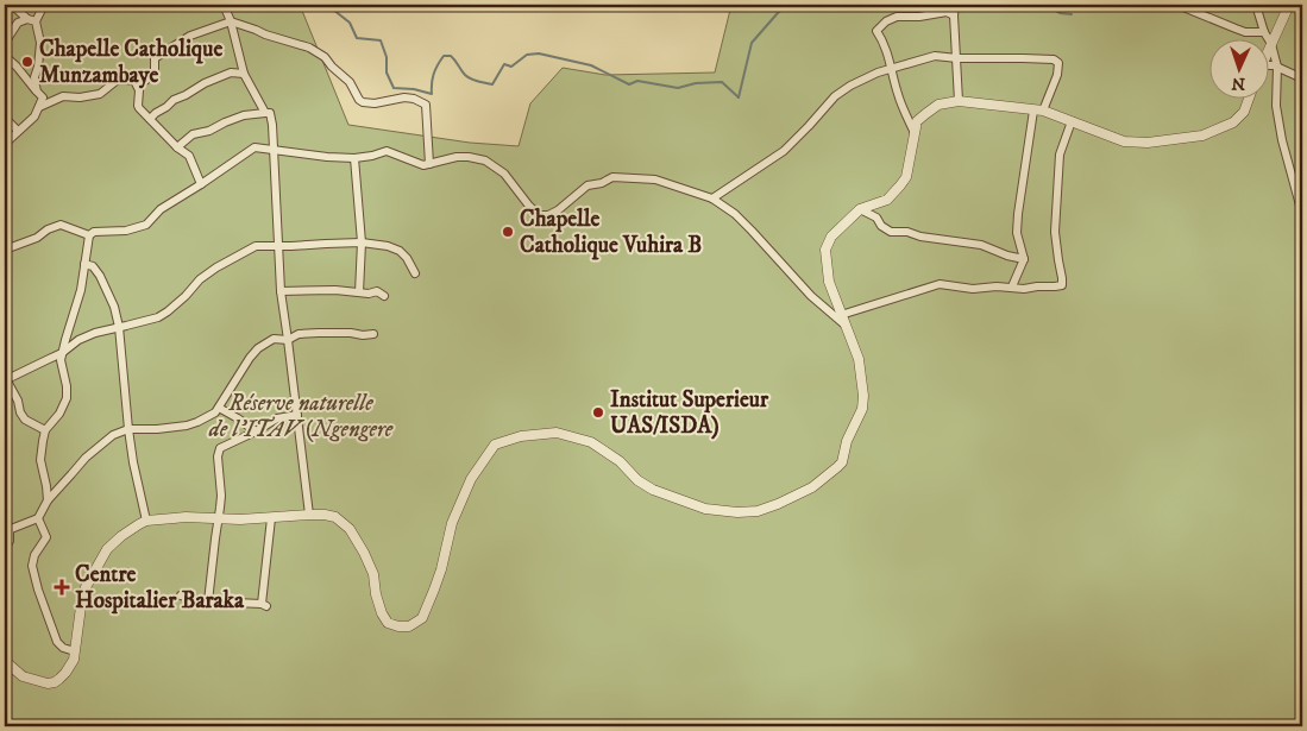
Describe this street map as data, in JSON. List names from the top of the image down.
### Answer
{
  "parks": ["Réserve naturelle de l'ITAV (Ngengere"],
  "places": {
    "other": ["Chapelle Catholique Munzambaye", "Chapelle Catholique Vuhira B", "Institut Superieur UAS/ISDA)"],
    "health": ["Centre Hospitalier Baraka"]
  },
  "north": "bottom"
}
